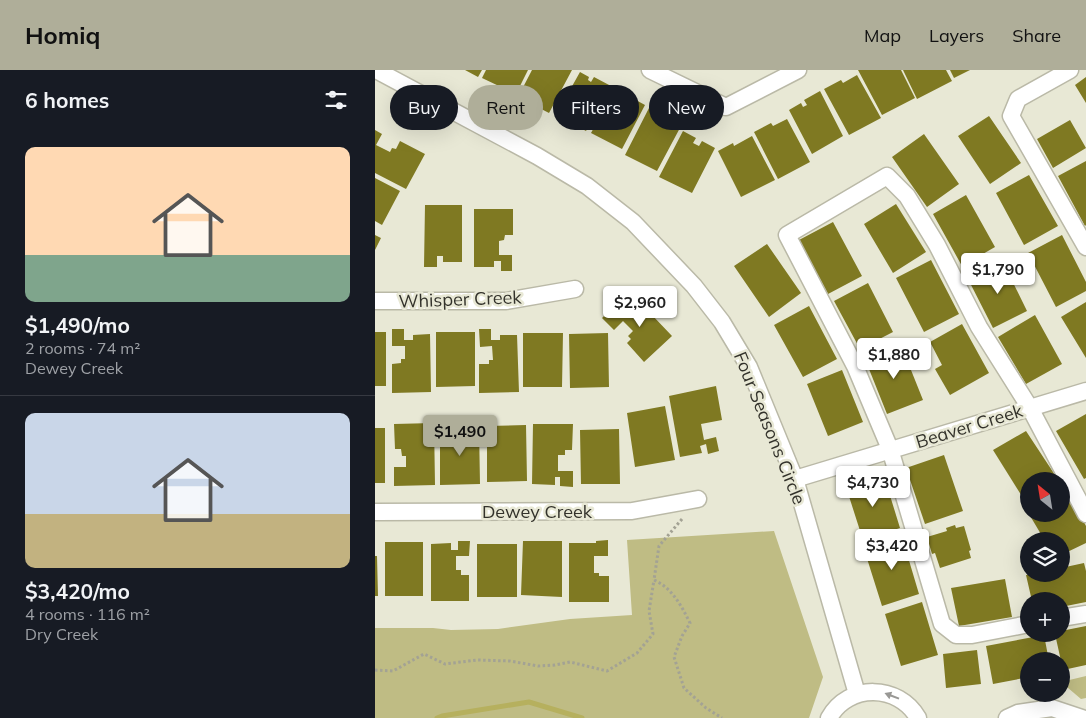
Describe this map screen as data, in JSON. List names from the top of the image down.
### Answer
{
  "streets": {
    "street": [
      "Whisper Creek",
      "Beaver Creek",
      "Four Seasons Circle",
      "Dewey Creek"
    ]
  },
  "crossings": [
    ["Beaver Creek", "Four Seasons Circle"]
  ],
  "north": "top left",
  "page": {
    "header": "Homiq",
    "nav": ["Map", "Layers", "Share"],
    "heading": "6 homes",
    "chip": [
      "Buy",
      "Rent",
      "Filters",
      "New"
    ],
    "list": [
      {
        "name": "$1,490/mo",
        "note": "2 rooms · 74 m² · Dewey Creek"
      },
      {
        "name": "$3,420/mo",
        "note": "4 rooms · 116 m² · Dry Creek"
      }
    ],
    "price": [
      "$1,790",
      "$2,960",
      "$1,880",
      "$1,490",
      "$4,730",
      "$3,420"
    ],
    "map_buttons": ["+", "−"]
  }
}
